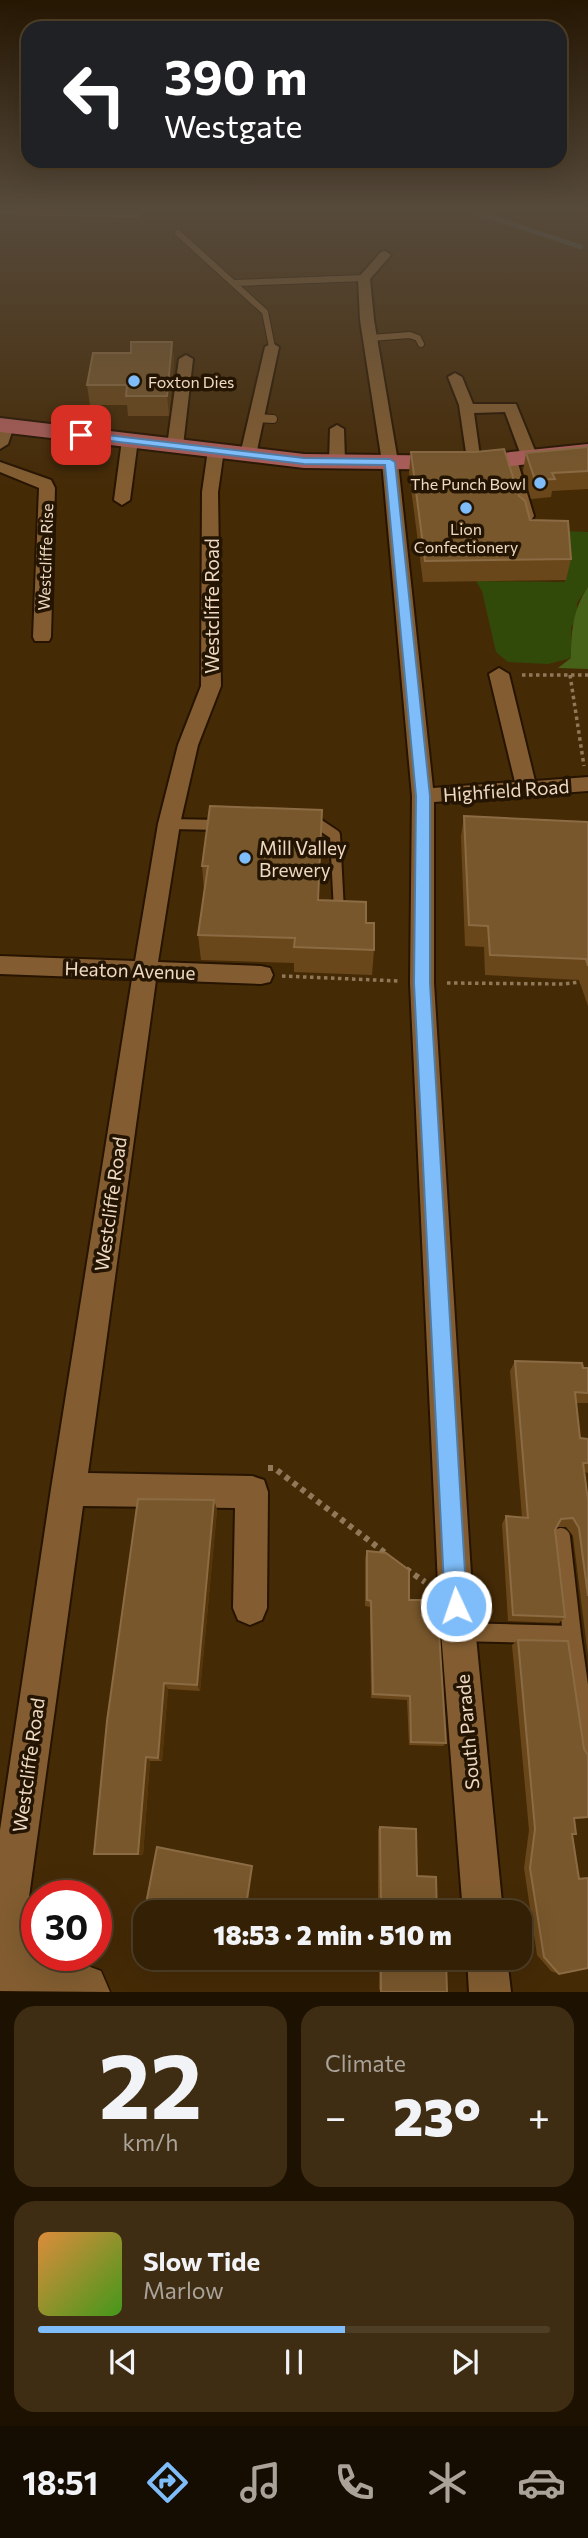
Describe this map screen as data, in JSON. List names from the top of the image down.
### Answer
{
  "streets": {
    "street": [
      "Westcliffe Rise",
      "Westcliffe Road",
      "Highfield Road",
      "Heaton Avenue",
      "South Parade"
    ]
  },
  "crossings": [
    ["Westcliffe Road", "Heaton Avenue"],
    ["Highfield Road", "South Parade"]
  ],
  "places": [
    "Foxton Dies",
    "The Punch Bowl",
    "Lion Confectionery",
    "Mill Valley Brewery"
  ],
  "page": {
    "turn": ["390 m", "Westgate"],
    "limit": "30",
    "trip": "18:53 · 2 min · 510 m",
    "tile": [
      ["22", "km/h"],
      "Climate"
    ],
    "heat": ["−", "23°", "+"],
    "song": ["Slow Tide", "Marlow"],
    "tabs": "18:51"
  }
}
